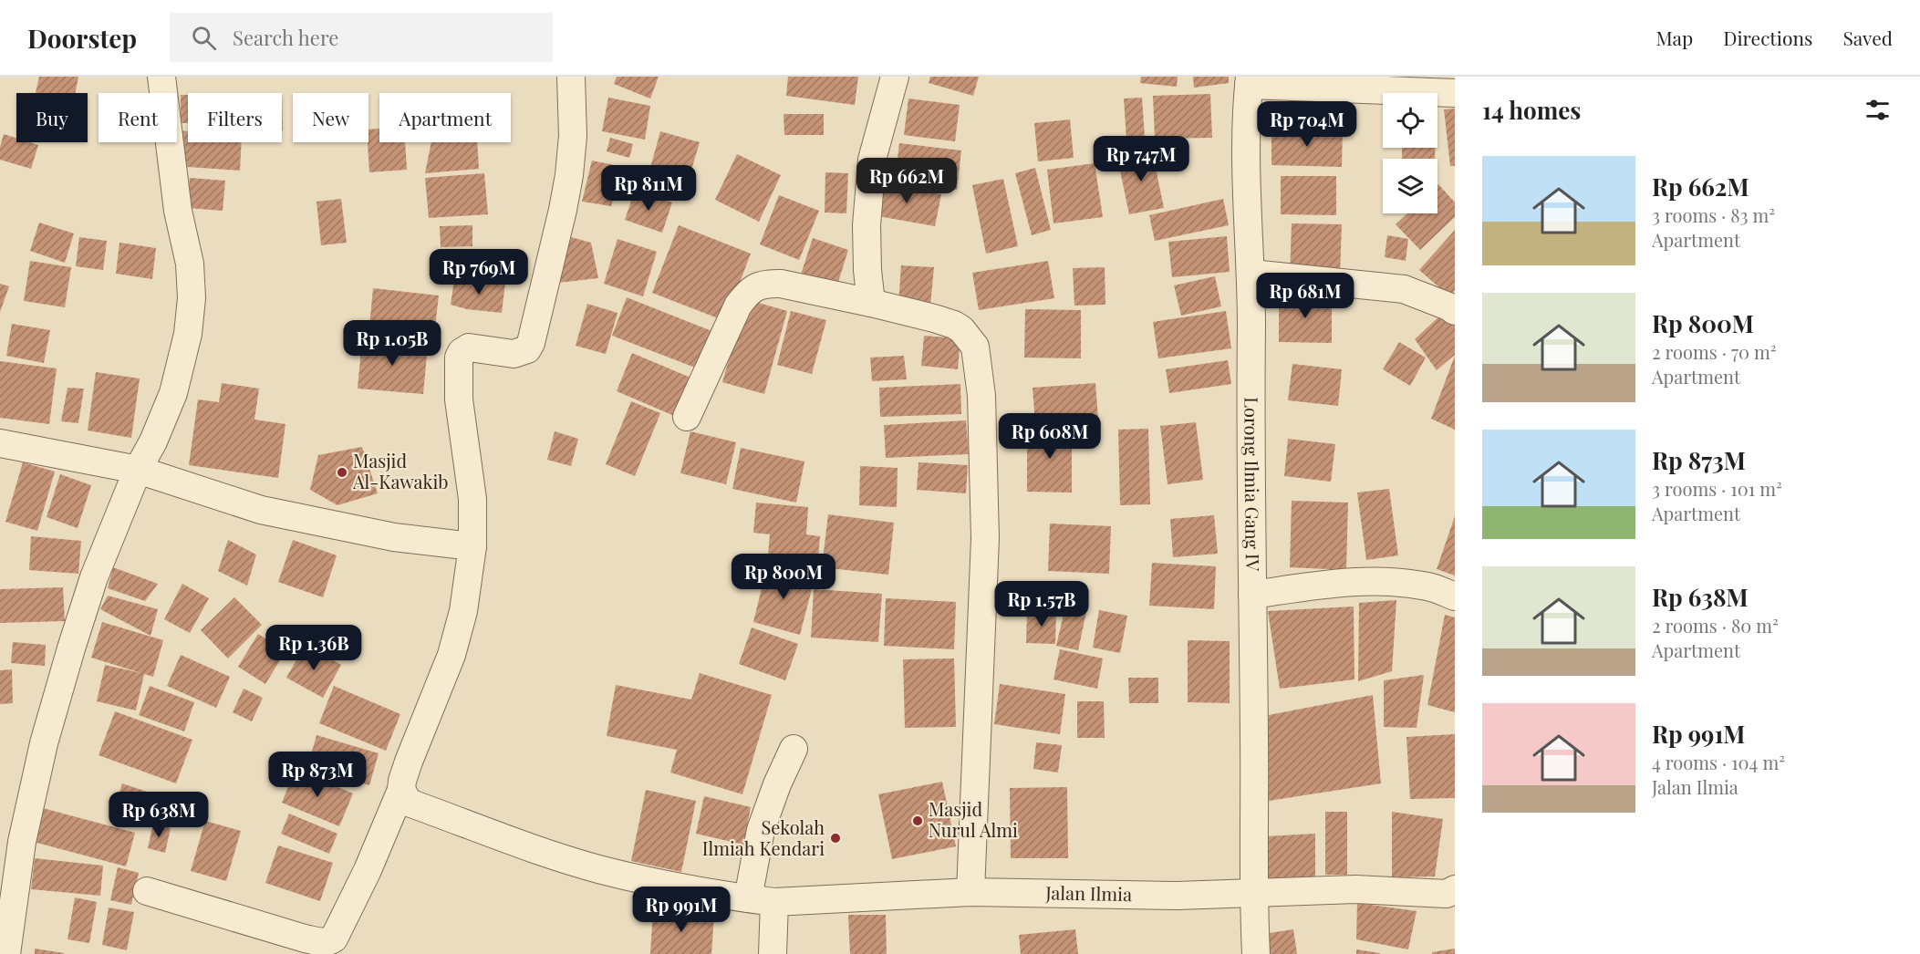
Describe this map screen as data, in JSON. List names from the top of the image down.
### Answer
{
  "streets": {
    "street": ["Lorong Ilmia Gang IV", "Jalan Ilmia"]
  },
  "crossings": [
    ["Lorong Ilmia Gang IV", "Jalan Ilmia"]
  ],
  "places": ["Masjid Al-Kawakib", "Masjid Nurul Almi", "Sekolah Ilmiah Kendari"],
  "page": {
    "header": "Doorstep",
    "search": "Search here",
    "nav": ["Map", "Directions", "Saved"],
    "heading": "14 homes",
    "chip": [
      "Buy",
      "Rent",
      "Filters",
      "New",
      "Apartment"
    ],
    "price": [
      "Rp 704M",
      "Rp 747M",
      "Rp 662M",
      "Rp 811M",
      "Rp 769M",
      "Rp 681M",
      "Rp 1.05B",
      "Rp 608M",
      "Rp 800M",
      "Rp 1.57B",
      "Rp 1.36B",
      "Rp 873M",
      "Rp 638M",
      "Rp 991M"
    ],
    "list": [
      {
        "name": "Rp 662M",
        "note": "3 rooms · 83 m² · Apartment"
      },
      {
        "name": "Rp 800M",
        "note": "2 rooms · 70 m² · Apartment"
      },
      {
        "name": "Rp 873M",
        "note": "3 rooms · 101 m² · Apartment"
      },
      {
        "name": "Rp 638M",
        "note": "2 rooms · 80 m² · Apartment"
      },
      {
        "name": "Rp 991M",
        "note": "4 rooms · 104 m² · Jalan Ilmia"
      }
    ]
  }
}
